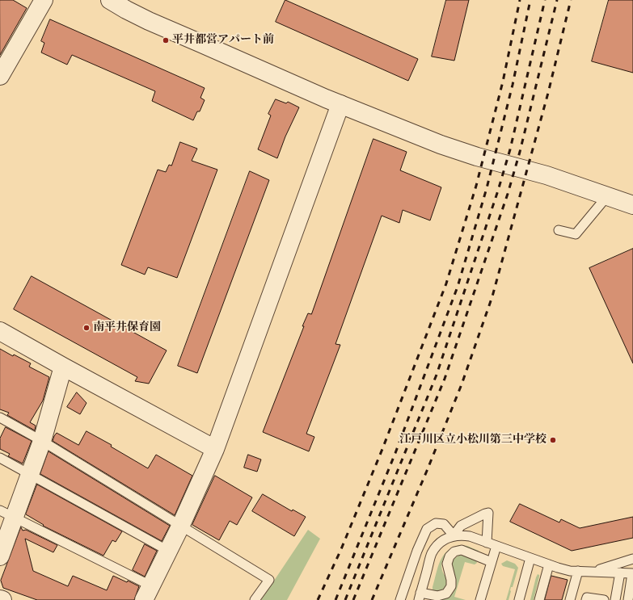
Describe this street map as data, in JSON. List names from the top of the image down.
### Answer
{
  "places": ["平井都営アパート前", "南平井保育園", "江戸川区立小松川第三中学校"]
}
